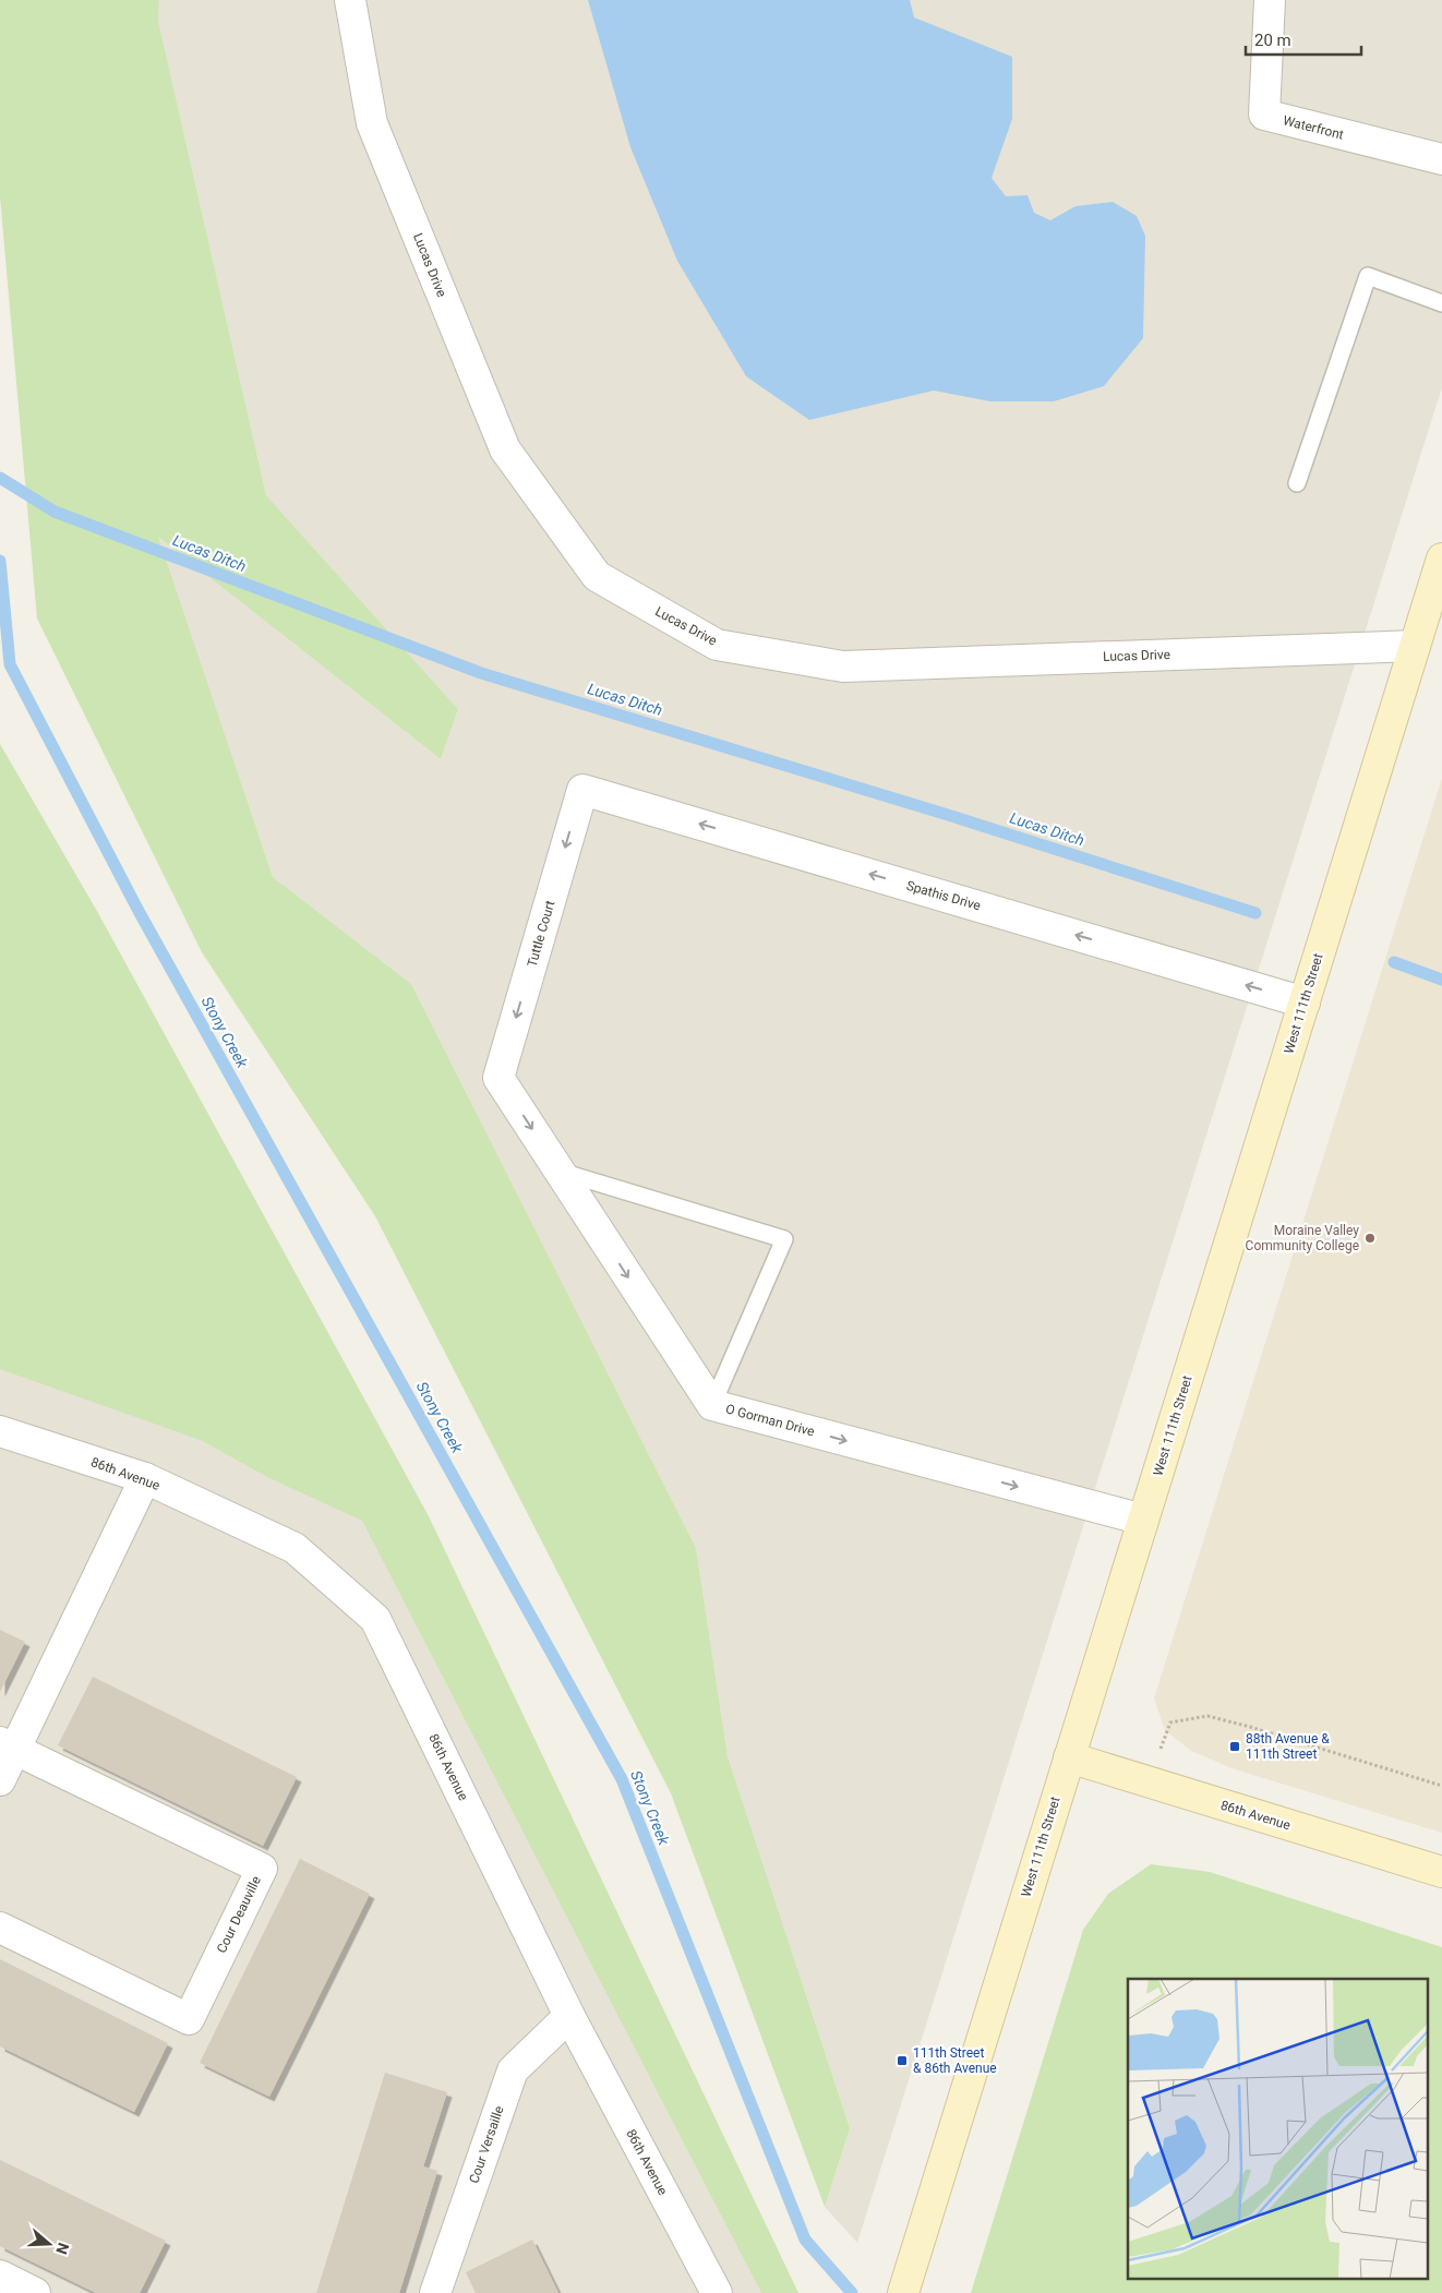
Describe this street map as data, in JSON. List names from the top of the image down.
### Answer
{
  "streets": {
    "main road": ["West 111th Street", "86th Avenue"],
    "street": [
      "Waterfront",
      "Lucas Drive",
      "Spathis Drive",
      "Tuttle Court",
      "O Gorman Drive",
      "Cour Deauville",
      "Cour Versaille"
    ]
  },
  "crossings": [
    ["Lucas Drive", "West 111th Street"],
    ["Spathis Drive", "Tuttle Court"],
    ["Spathis Drive", "West 111th Street"],
    ["Tuttle Court", "O Gorman Drive"],
    ["West 111th Street", "O Gorman Drive"],
    ["West 111th Street", "86th Avenue"],
    ["86th Avenue", "Cour Versaille"]
  ],
  "one_way": ["Spathis Drive", "Tuttle Court", "O Gorman Drive"],
  "water": ["Lucas Ditch", "Stony Creek"],
  "places": {
    "other": ["Moraine Valley Community College"],
    "transit": ["88th Avenue & 111th Street", "111th Street & 86th Avenue"]
  },
  "scale_bar": "20 m",
  "north": "right"
}
